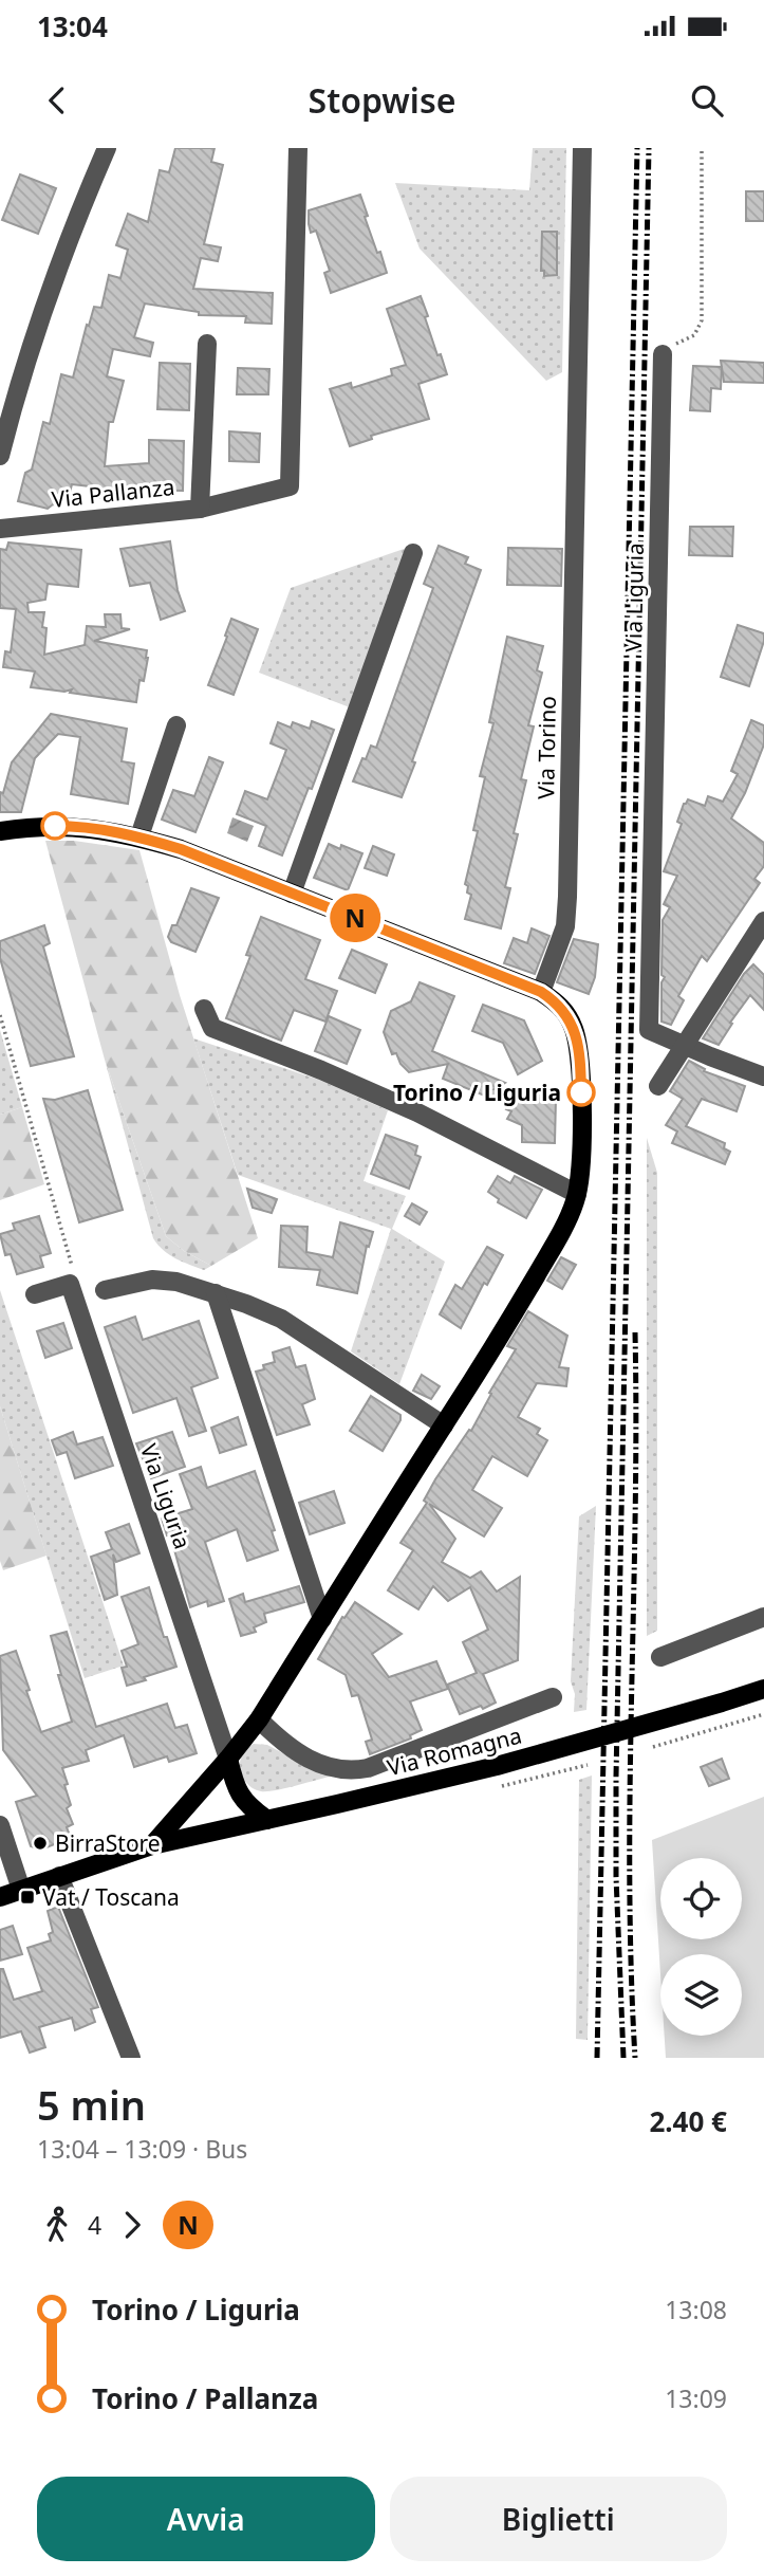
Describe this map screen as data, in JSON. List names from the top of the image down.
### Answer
{
  "streets": {
    "main road": ["Via Liguria", "Via Romagna"],
    "street": ["Via Pallanza", "Via Torino"]
  },
  "crossings": [
    ["Via Liguria", "Via Romagna"]
  ],
  "places": {
    "other": ["Torino / Liguria", "BirraStore"],
    "transit": ["Vat / Toscana"]
  },
  "lines": ["bus line N"],
  "page": {
    "status": "13:04",
    "header": "Stopwise",
    "on_map": "N",
    "heading": ["5 min", "13:04 – 13:09 · Bus", "2.40 €"],
    "legs": ["4", "N"],
    "list": [
      {
        "name": "Torino / Liguria",
        "value": "13:08"
      },
      {
        "name": "Torino / Pallanza",
        "value": "13:09"
      }
    ],
    "buttons": ["Avvia", "Biglietti"]
  }
}
